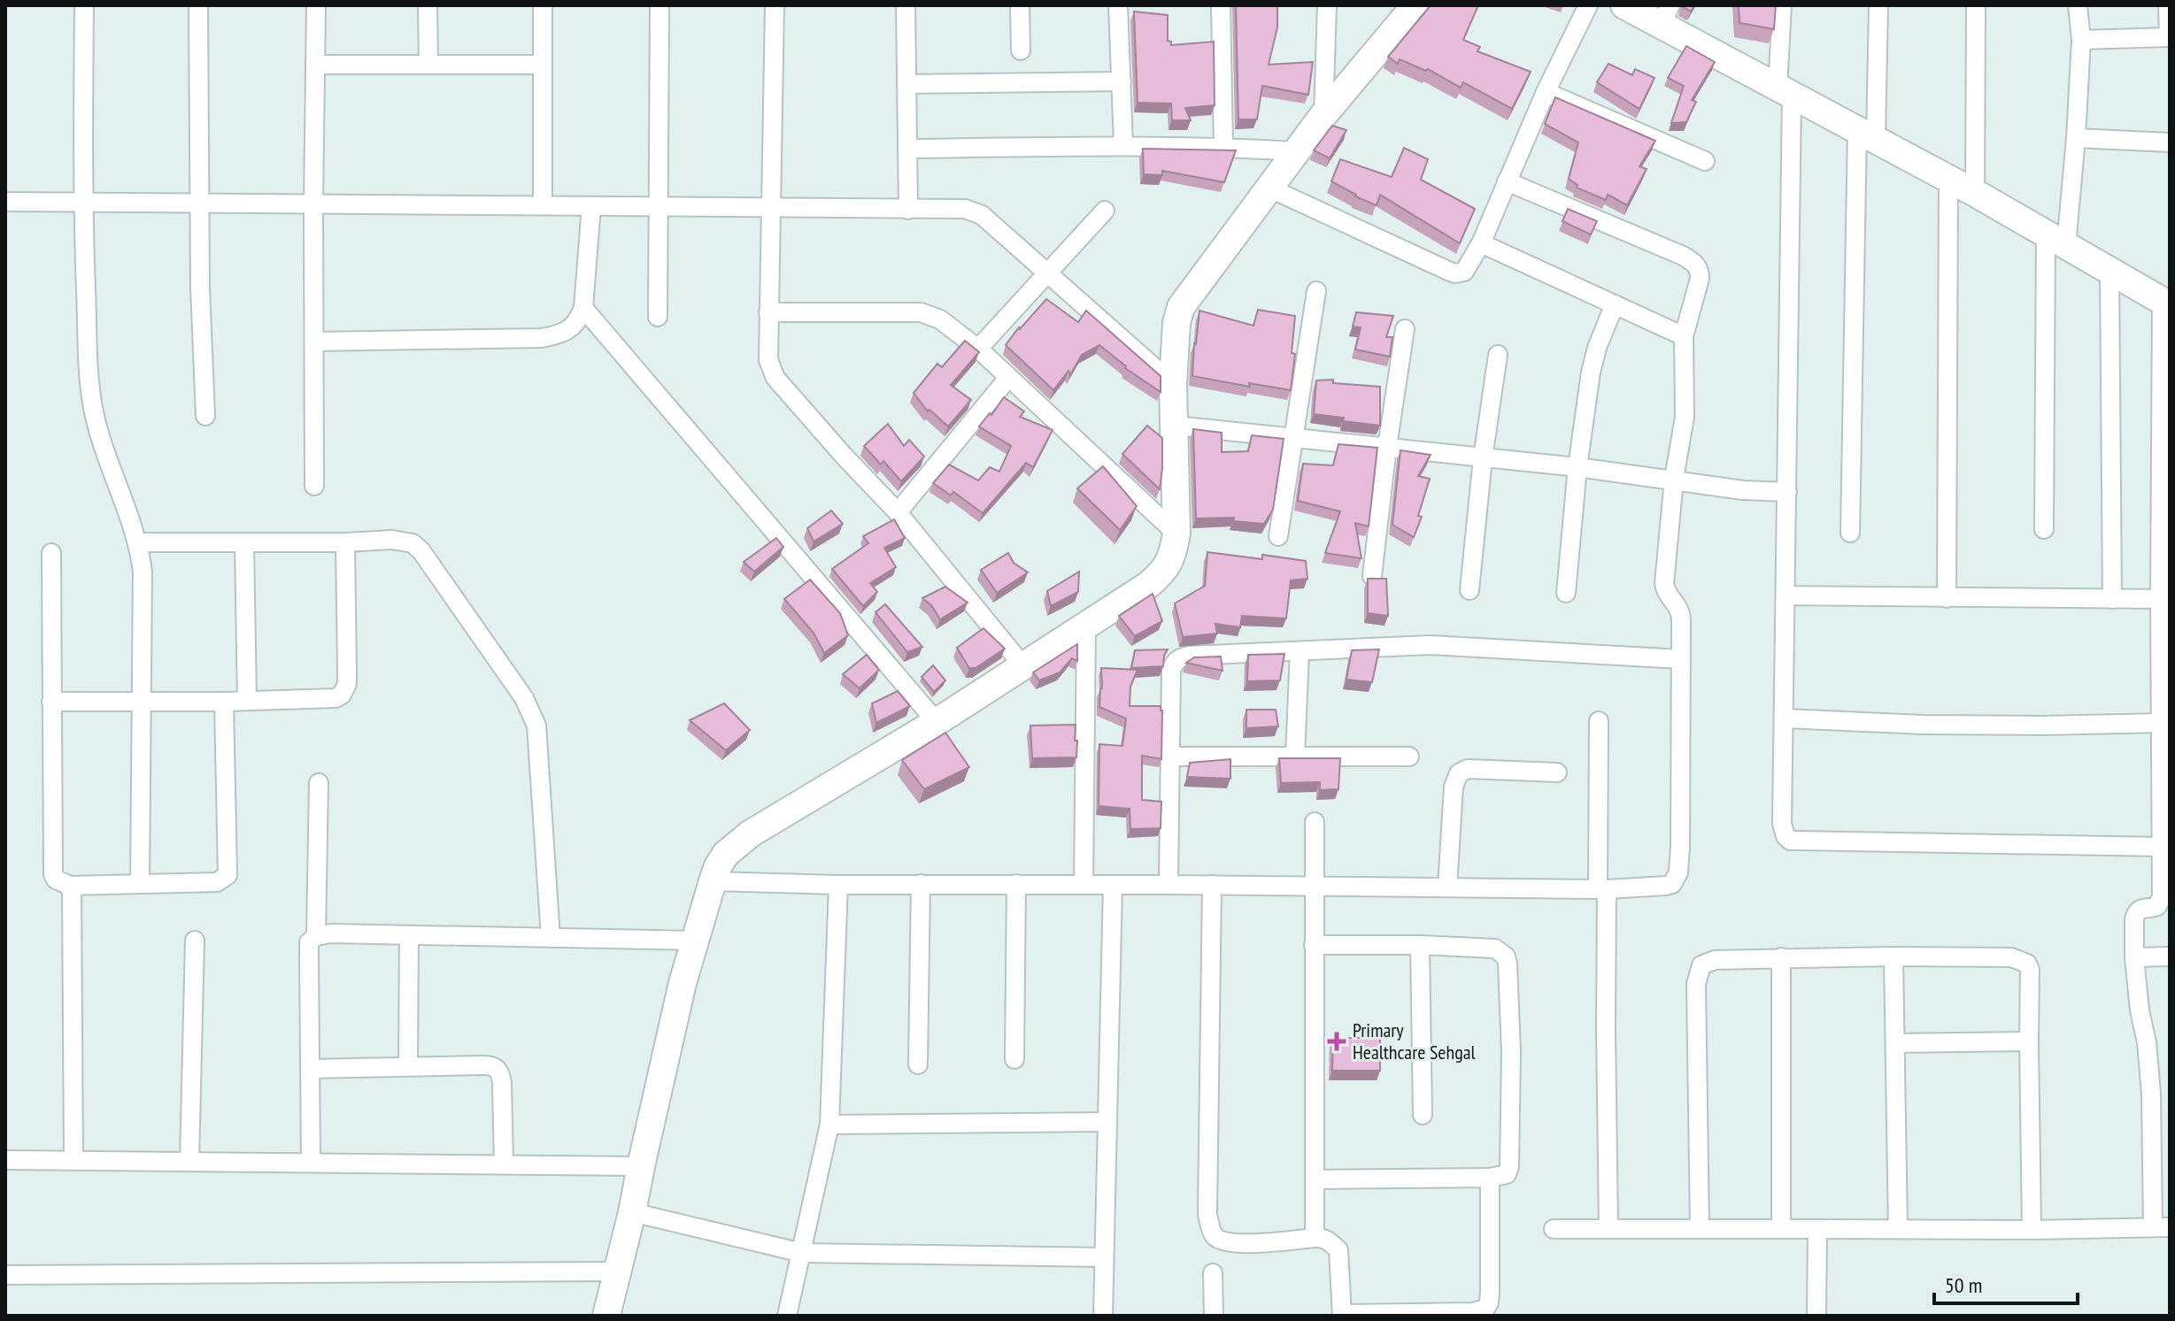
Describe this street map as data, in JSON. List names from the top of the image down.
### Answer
{
  "places": {
    "health": ["Primary Healthcare Sehgal"]
  },
  "scale_bar": "50 m"
}
